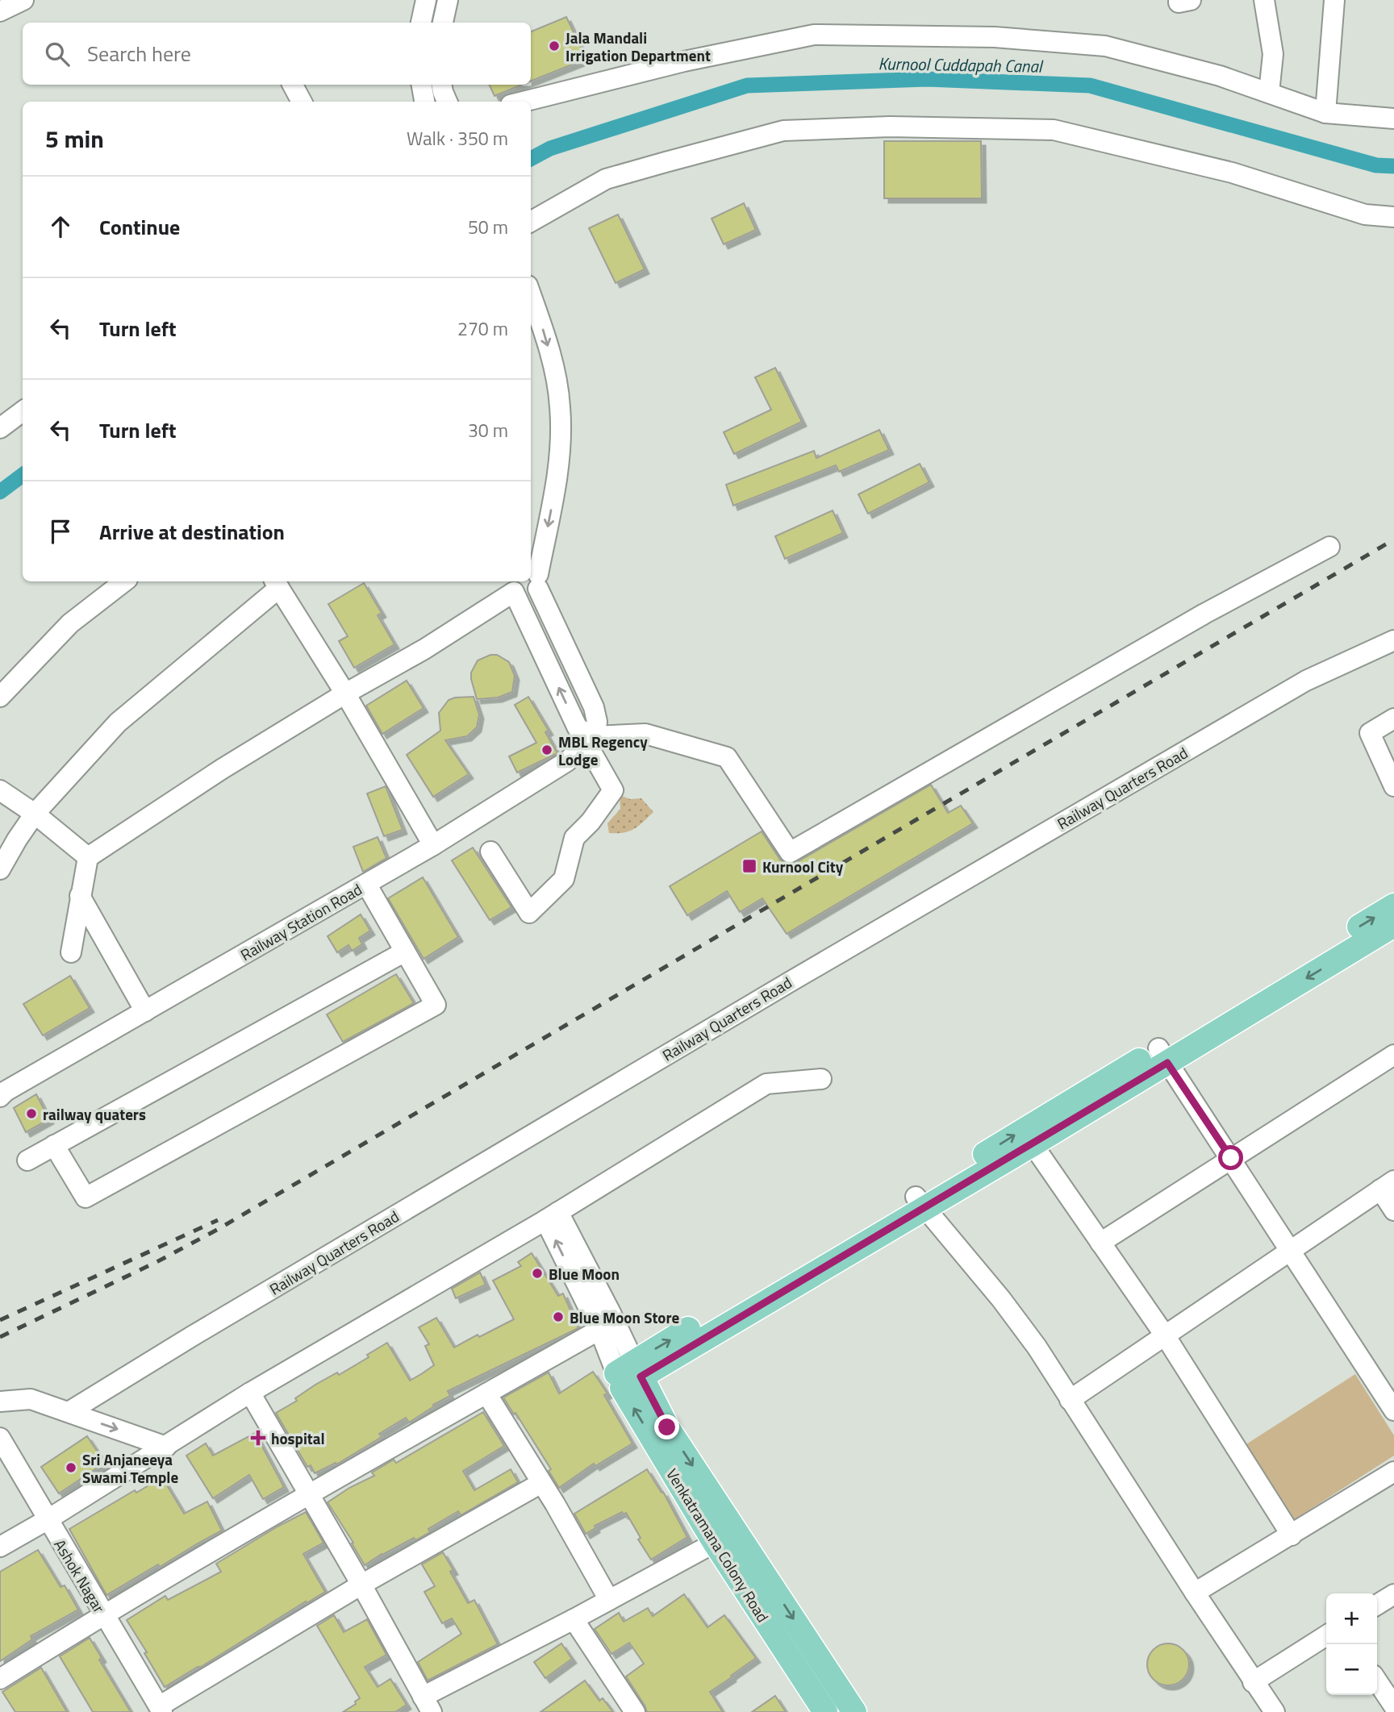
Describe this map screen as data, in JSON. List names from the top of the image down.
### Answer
{
  "streets": {
    "main road": ["Venkatramana Colony Road"],
    "street": ["Railway Quarters Road", "Railway Station Road", "Ashok Nagar"]
  },
  "water": ["Kurnool Cuddapah Canal"],
  "places": {
    "other": [
      "Jala Mandali Irrigation Department",
      "MBL Regency Lodge",
      "railway quaters",
      "Blue Moon",
      "Blue Moon Store",
      "Sri Anjaneeya Swami Temple"
    ],
    "transit": ["Kurnool City"],
    "health": ["hospital"]
  },
  "page": {
    "search": "Search here",
    "heading": ["5 min", "Walk · 350 m"],
    "list": [
      ["Continue", "50 m"],
      ["Turn left", "270 m"],
      ["Turn left", "30 m"],
      "Arrive at destination"
    ],
    "map_buttons": ["+", "−"]
  }
}
